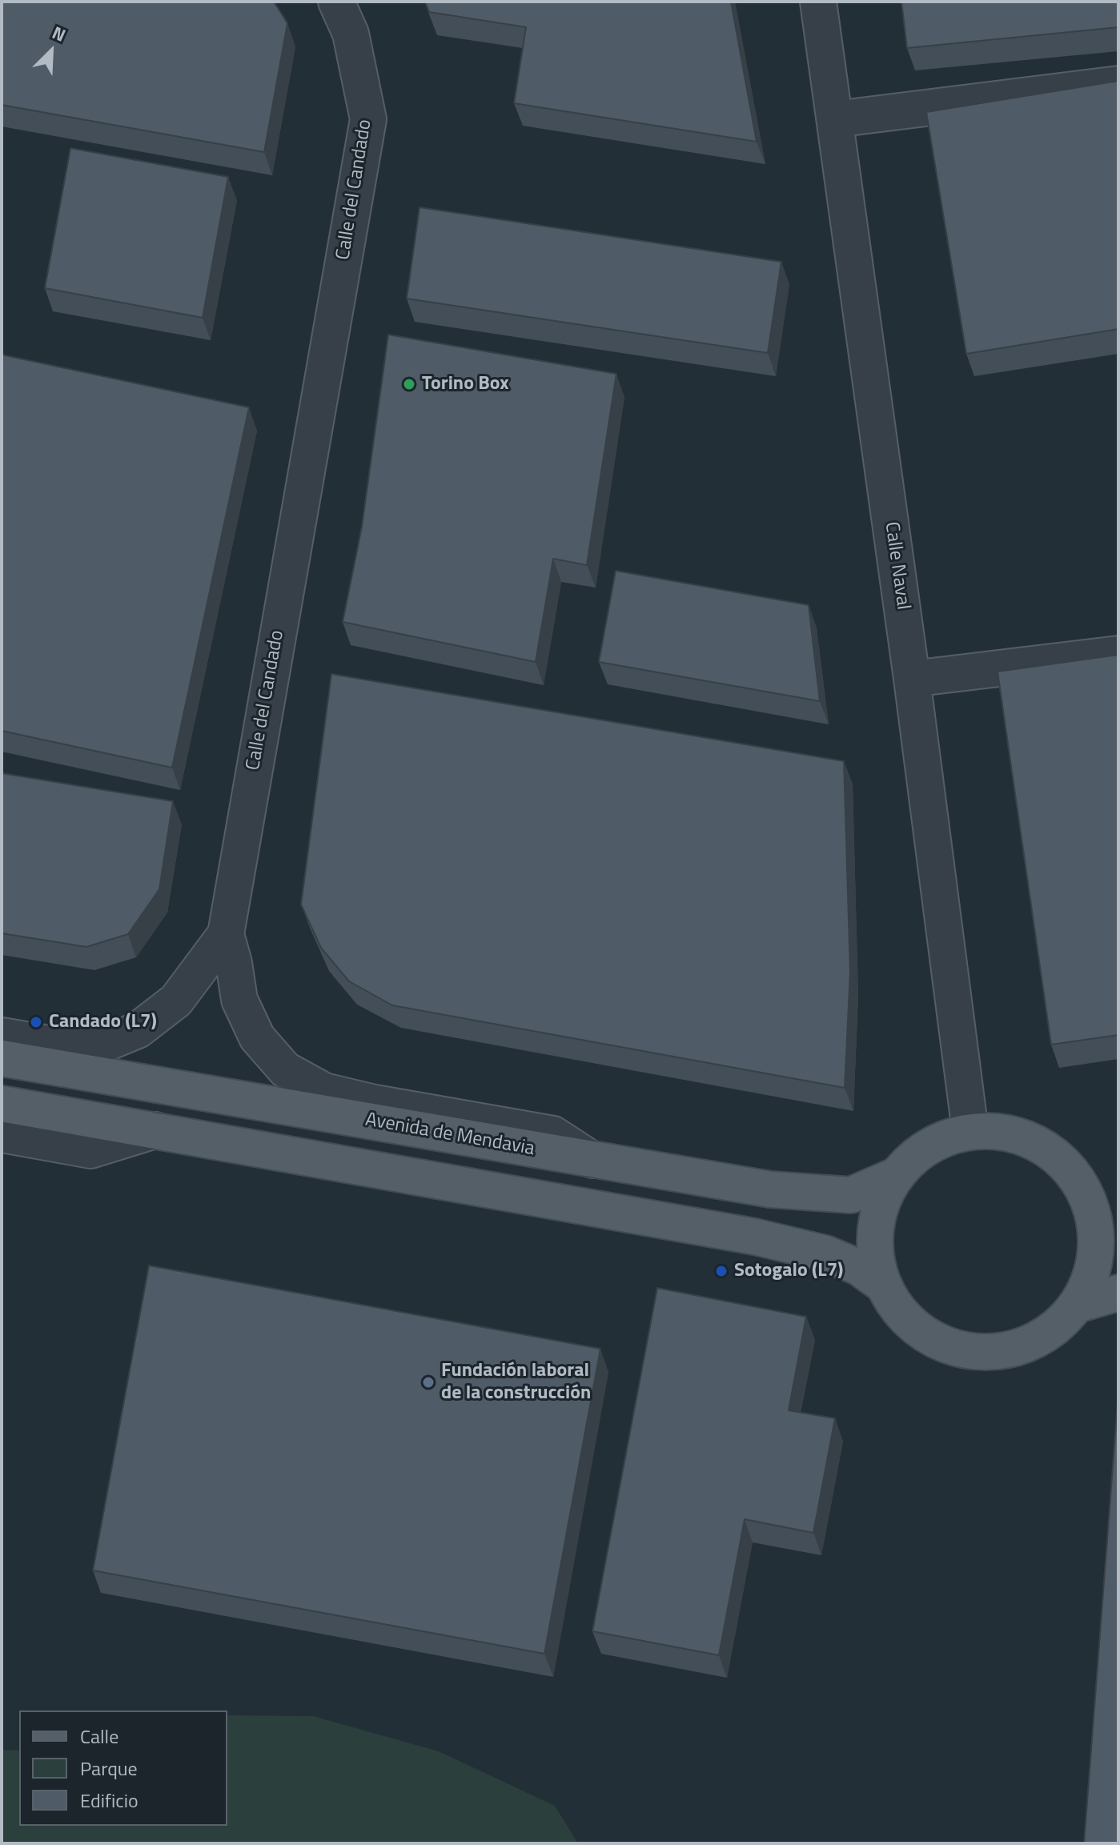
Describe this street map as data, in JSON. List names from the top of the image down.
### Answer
{
  "streets": {
    "main road": ["Avenida de Mendavia"],
    "street": ["Calle del Candado", "Calle Naval"]
  },
  "crossings": [
    ["Calle del Candado", "Avenida de Mendavia"],
    ["Calle Naval", "Avenida de Mendavia"]
  ],
  "places": [
    "Torino Box",
    "Candado (L7)",
    "Sotogalo (L7)",
    "Fundación laboral de la construcción"
  ],
  "legend": ["Calle", "Parque", "Edificio"],
  "north": "top right"
}
